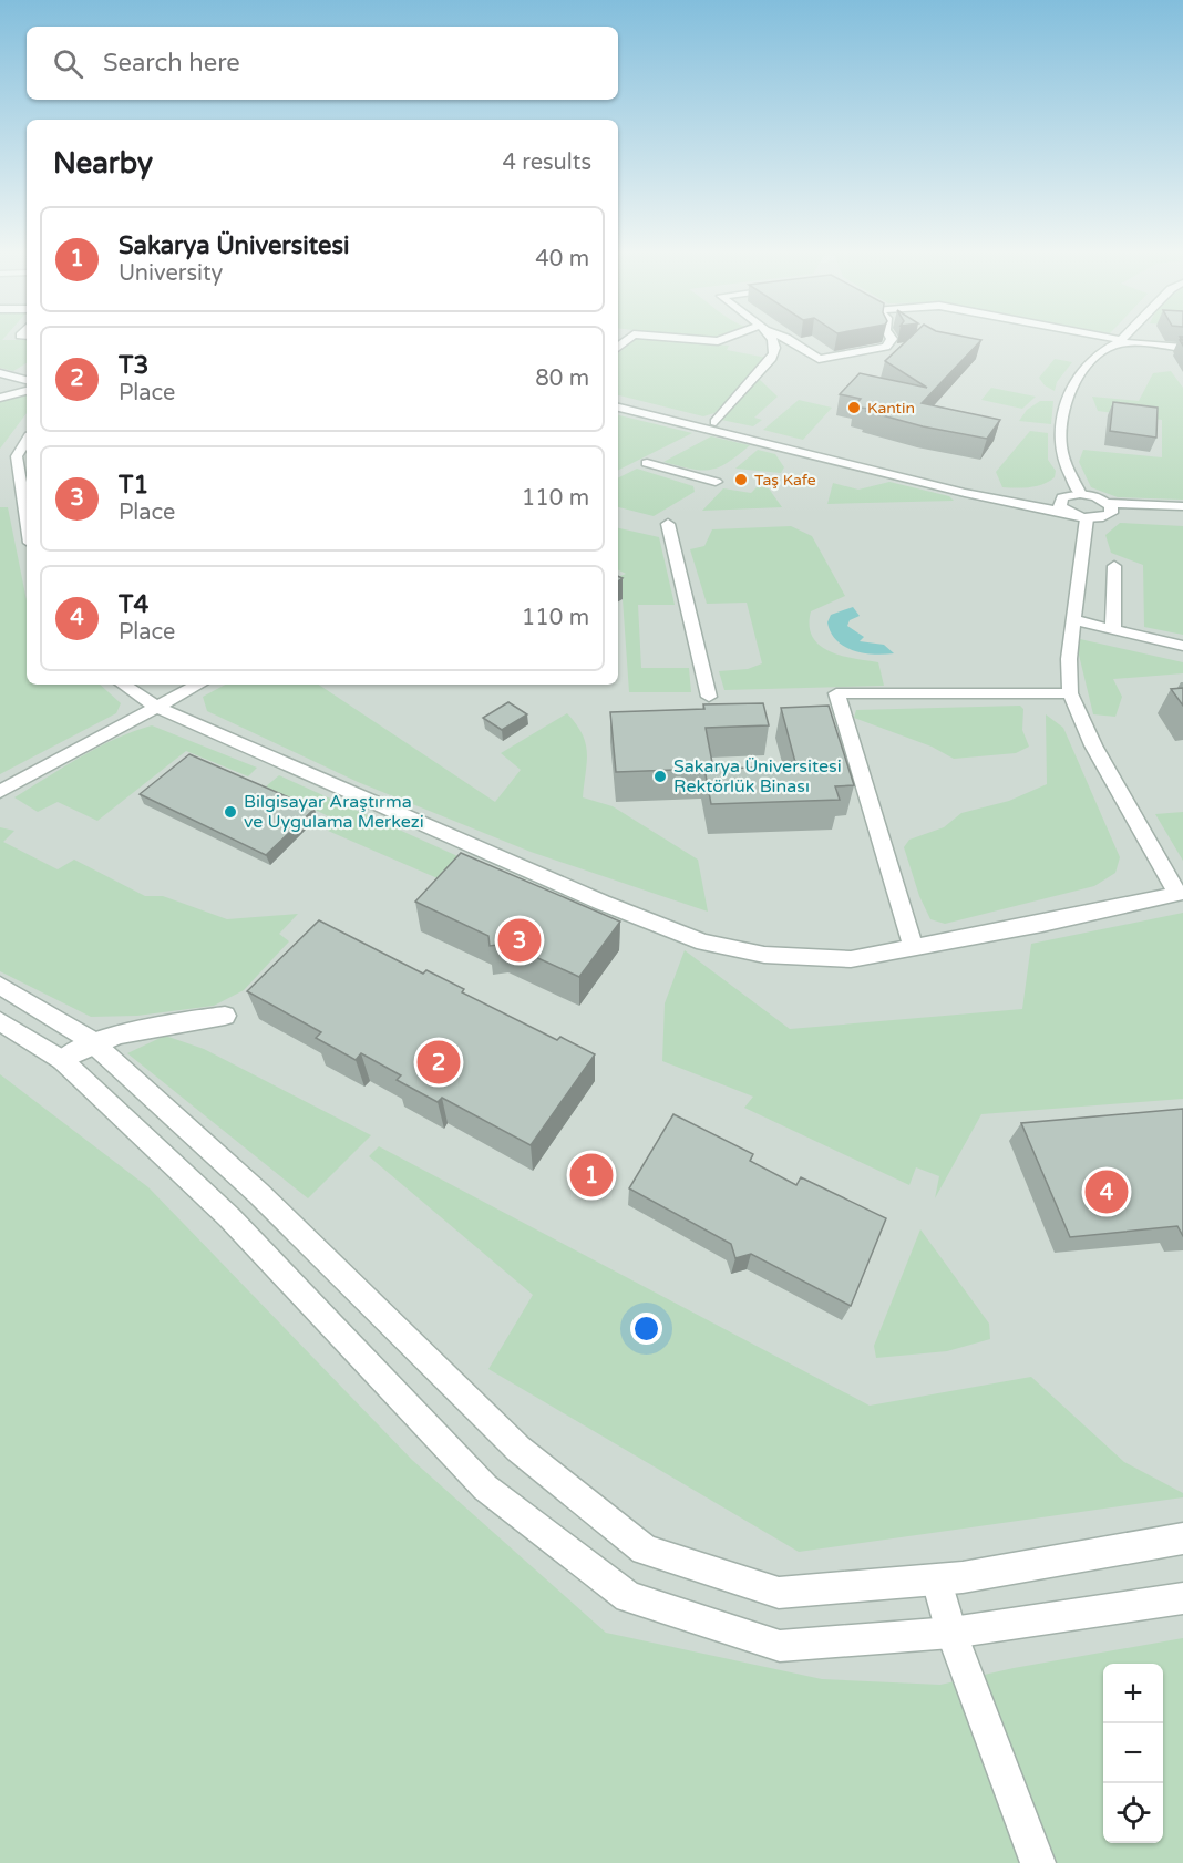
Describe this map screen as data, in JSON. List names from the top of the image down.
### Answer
{
  "places": [
    "Kantin",
    "Taş Kafe",
    "Sakarya Üniversitesi Rektörlük Binası",
    "Bilgisayar Araştırma ve Uygulama Merkezi"
  ],
  "page": {
    "search": "Search here",
    "heading": ["Nearby", "4 results"],
    "list": [
      {
        "mark": "1",
        "name": "Sakarya Üniversitesi",
        "note": "University",
        "value": "40 m"
      },
      {
        "mark": "2",
        "name": "T3",
        "note": "Place",
        "value": "80 m"
      },
      {
        "mark": "3",
        "name": "T1",
        "note": "Place",
        "value": "110 m"
      },
      {
        "mark": "4",
        "name": "T4",
        "note": "Place",
        "value": "110 m"
      }
    ],
    "pins": [
      "3",
      "2",
      "1",
      "4"
    ],
    "map_buttons": ["+", "−"]
  }
}
